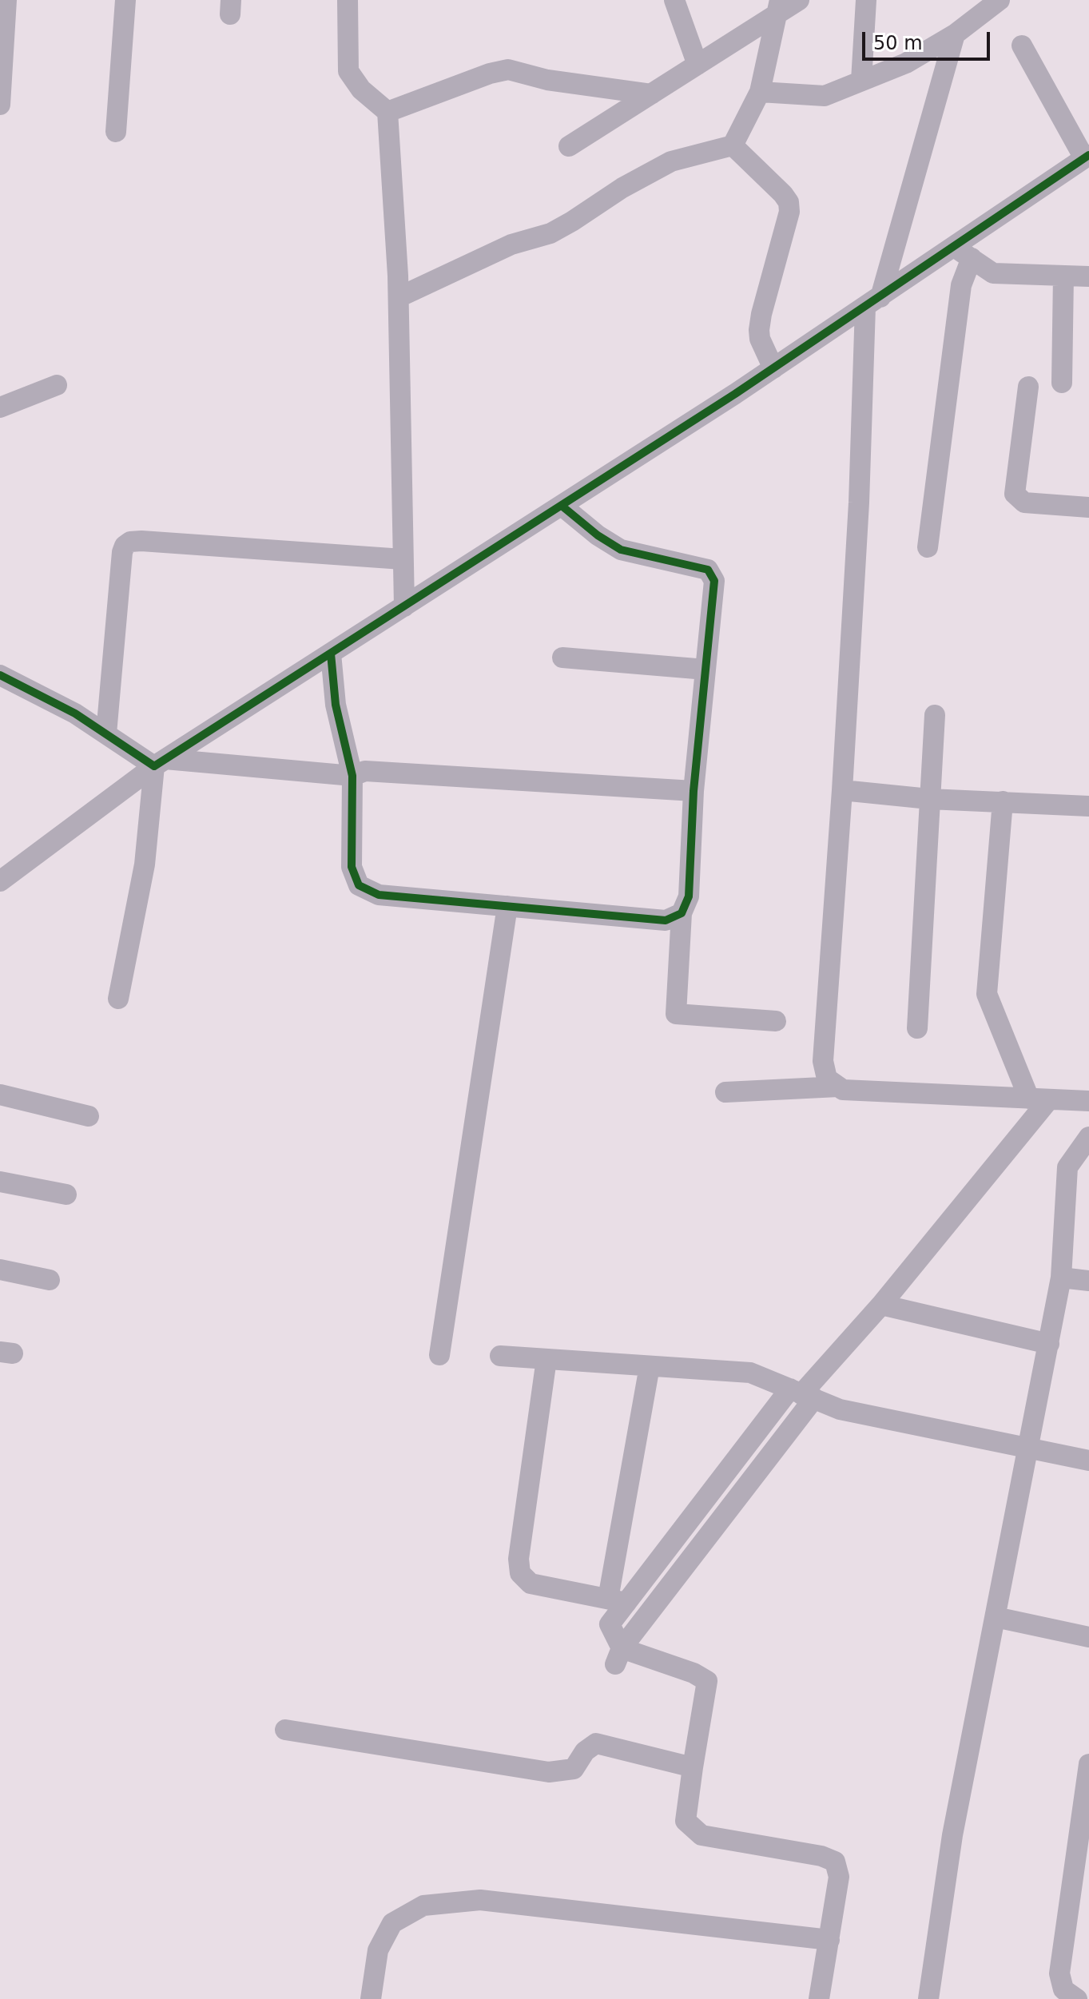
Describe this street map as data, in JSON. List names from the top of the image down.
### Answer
{
  "scale_bar": "50 m"
}
